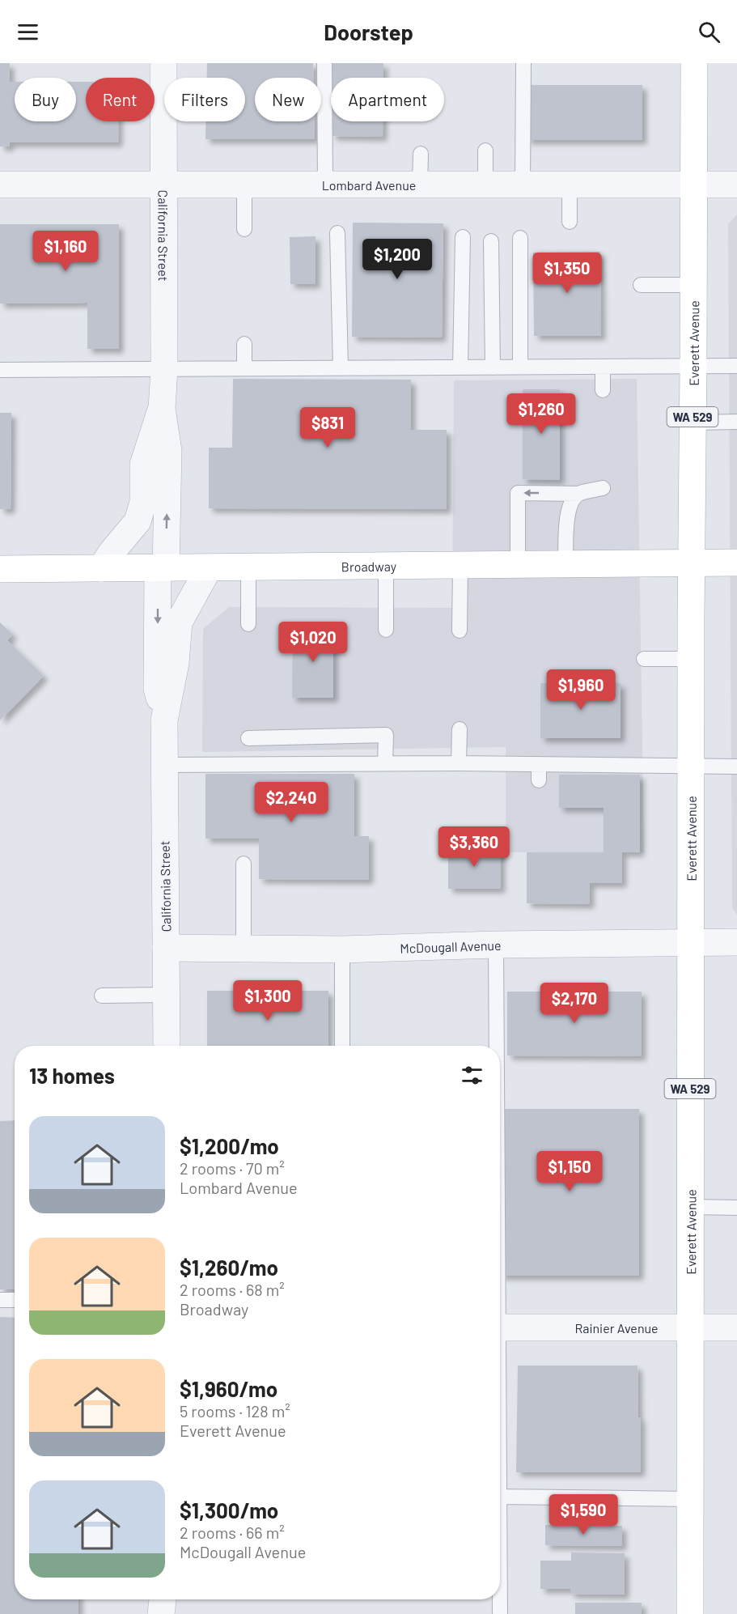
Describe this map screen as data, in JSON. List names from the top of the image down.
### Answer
{
  "streets": {
    "main road": ["Everett Avenue", "WA 529", "Broadway"],
    "street": [
      "Lombard Avenue",
      "California Street",
      "McDougall Avenue",
      "Rainier Avenue"
    ]
  },
  "crossings": [
    ["Lombard Avenue", "California Street"],
    ["Lombard Avenue", "Everett Avenue"],
    ["California Street", "Broadway"],
    ["California Street", "McDougall Avenue"],
    ["Everett Avenue", "Broadway"],
    ["Everett Avenue", "McDougall Avenue"],
    ["Everett Avenue", "Rainier Avenue"]
  ],
  "page": {
    "header": "Doorstep",
    "chip": [
      "Buy",
      "Rent",
      "Filters",
      "New",
      "Apartment"
    ],
    "price": [
      "$1,160",
      "$1,200",
      "$1,350",
      "$1,260",
      "$831",
      "$1,020",
      "$1,960",
      "$2,240",
      "$3,360",
      "$1,300",
      "$2,170",
      "$1,150",
      "$1,590"
    ],
    "heading": "13 homes",
    "list": [
      {
        "name": "$1,200/mo",
        "note": "2 rooms · 70 m² · Lombard Avenue"
      },
      {
        "name": "$1,260/mo",
        "note": "2 rooms · 68 m² · Broadway"
      },
      {
        "name": "$1,960/mo",
        "note": "5 rooms · 128 m² · Everett Avenue"
      },
      {
        "name": "$1,300/mo",
        "note": "2 rooms · 66 m² · McDougall Avenue"
      }
    ]
  }
}
